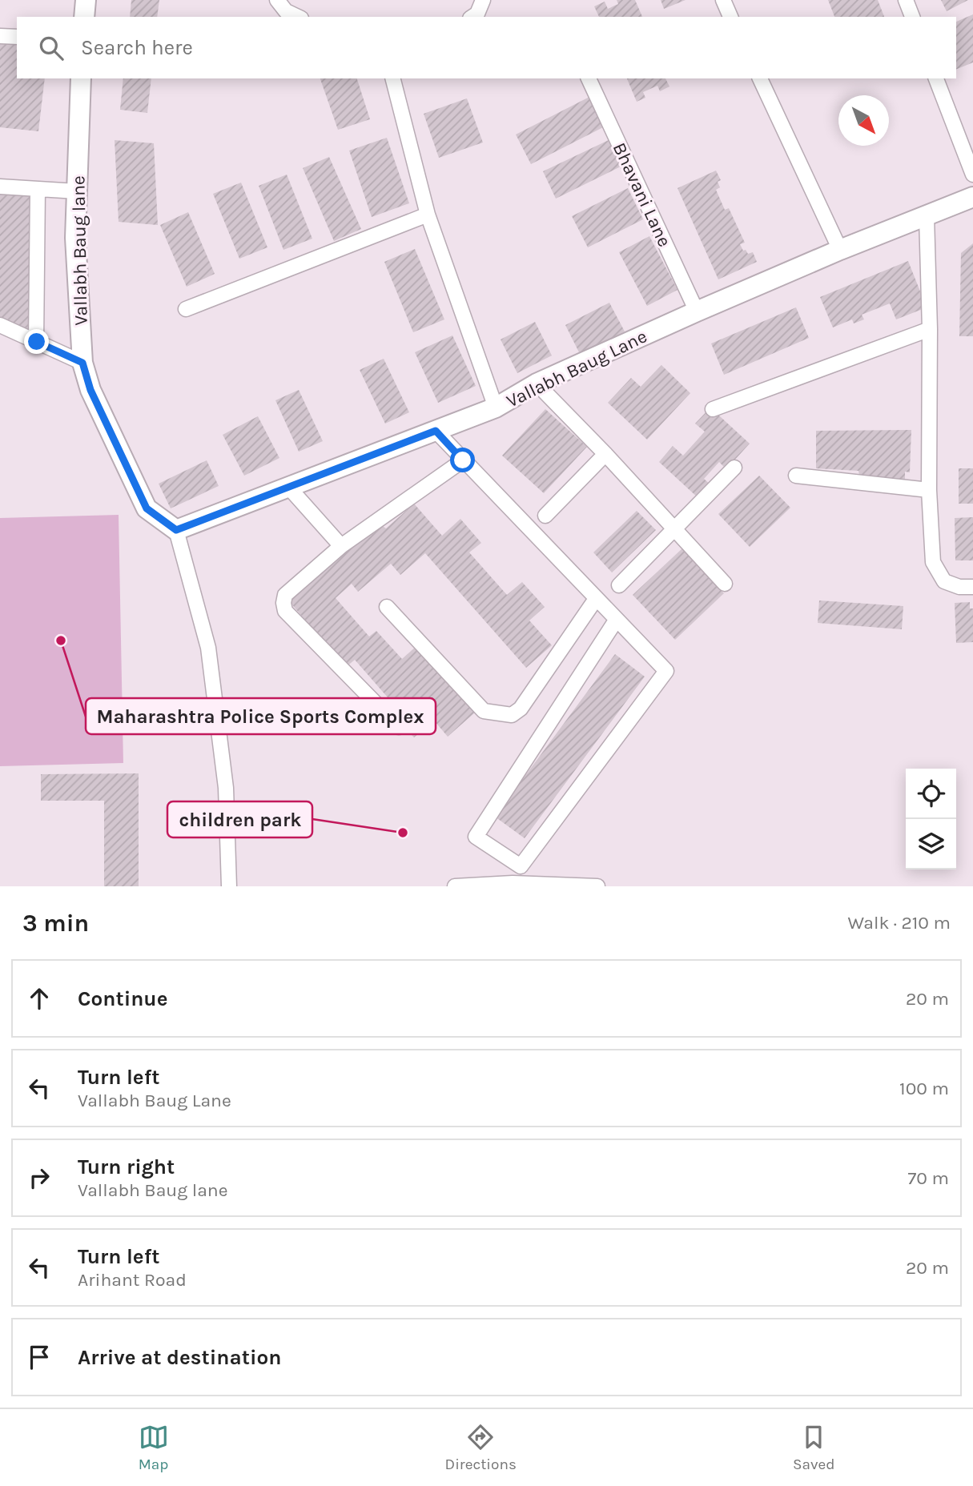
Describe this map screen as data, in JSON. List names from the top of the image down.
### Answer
{
  "streets": {
    "street": ["Bhavani Lane", "Vallabh Baug lane", "Vallabh Baug Lane"]
  },
  "crossings": [
    ["Bhavani Lane", "Vallabh Baug Lane"],
    ["Vallabh Baug lane", "Vallabh Baug Lane"]
  ],
  "places": ["Maharashtra Police Sports Complex", "children park"],
  "north": "bottom right",
  "page": {
    "search": "Search here",
    "heading": ["3 min", "Walk · 210 m"],
    "list": [
      ["Continue", "20 m"],
      ["Turn left", "Vallabh Baug Lane", "100 m"],
      ["Turn right", "Vallabh Baug lane", "70 m"],
      ["Turn left", "Arihant Road", "20 m"],
      "Arrive at destination"
    ],
    "nav": ["Map", "Directions", "Saved"]
  }
}
